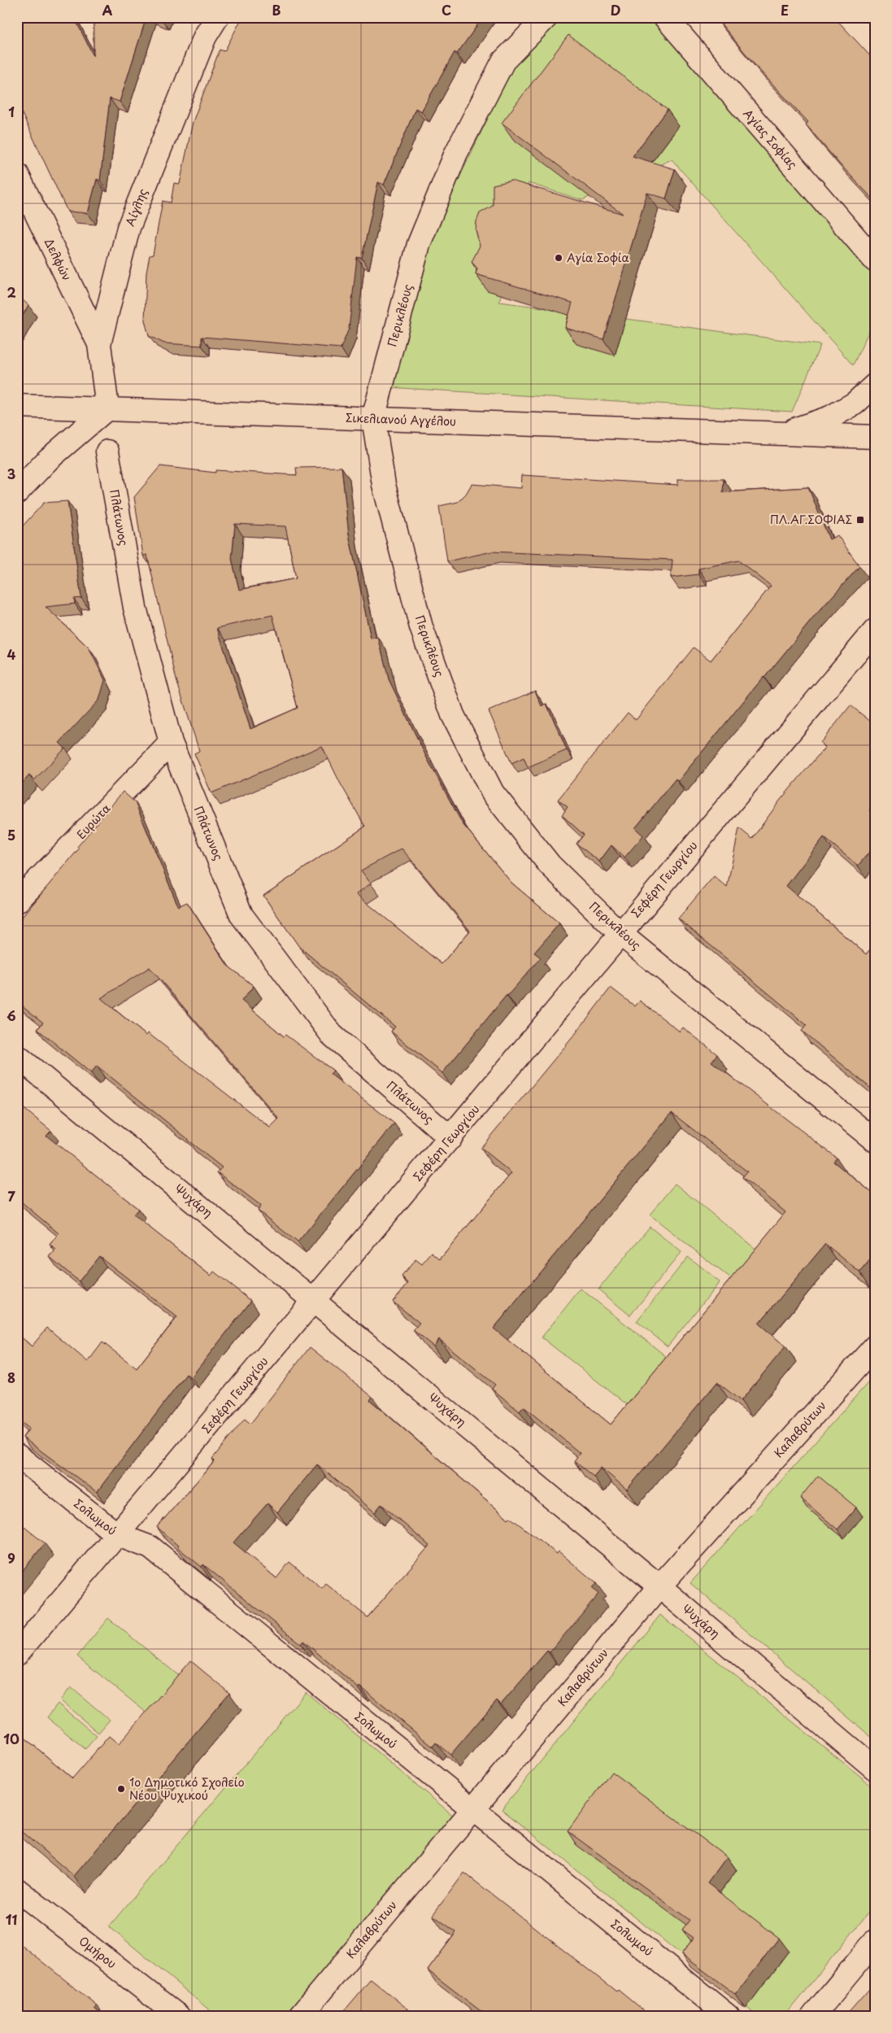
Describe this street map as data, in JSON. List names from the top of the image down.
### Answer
{
  "streets": {
    "street": [
      "Αγίας Σοφίας",
      "Αίγλης",
      "Δελφών",
      "Περικλέους",
      "Σικελιανού Αγγέλου",
      "Πλάτωνος",
      "Ευρώτα",
      "Σεφέρη Γεωργίου",
      "Ψυχάρη",
      "Καλαβρύτων",
      "Σολωμού",
      "Ομήρου"
    ]
  },
  "crossings": [
    ["Αίγλης", "Δελφών"],
    ["Αίγλης", "Σικελιανού Αγγέλου"],
    ["Περικλέους", "Σικελιανού Αγγέλου"],
    ["Περικλέους", "Σεφέρη Γεωργίου"],
    ["Πλάτωνος", "Ευρώτα"],
    ["Πλάτωνος", "Σεφέρη Γεωργίου"],
    ["Σεφέρη Γεωργίου", "Ψυχάρη"],
    ["Σεφέρη Γεωργίου", "Σολωμού"],
    ["Ψυχάρη", "Καλαβρύτων"],
    ["Καλαβρύτων", "Σολωμού"]
  ],
  "places": {
    "other": ["Αγία Σοφία", "1ο Δημοτικό Σχολείο Νέου Ψυχικού"],
    "transit": ["ΠΛ.ΑΓ.ΣΟΦΙΑΣ"]
  },
  "grid": {
    "columns": [
      "A",
      "B",
      "C",
      "D",
      "E"
    ],
    "rows": [
      "1",
      "2",
      "3",
      "4",
      "5",
      "6",
      "7",
      "8",
      "9",
      "10",
      "11"
    ]
  }
}
